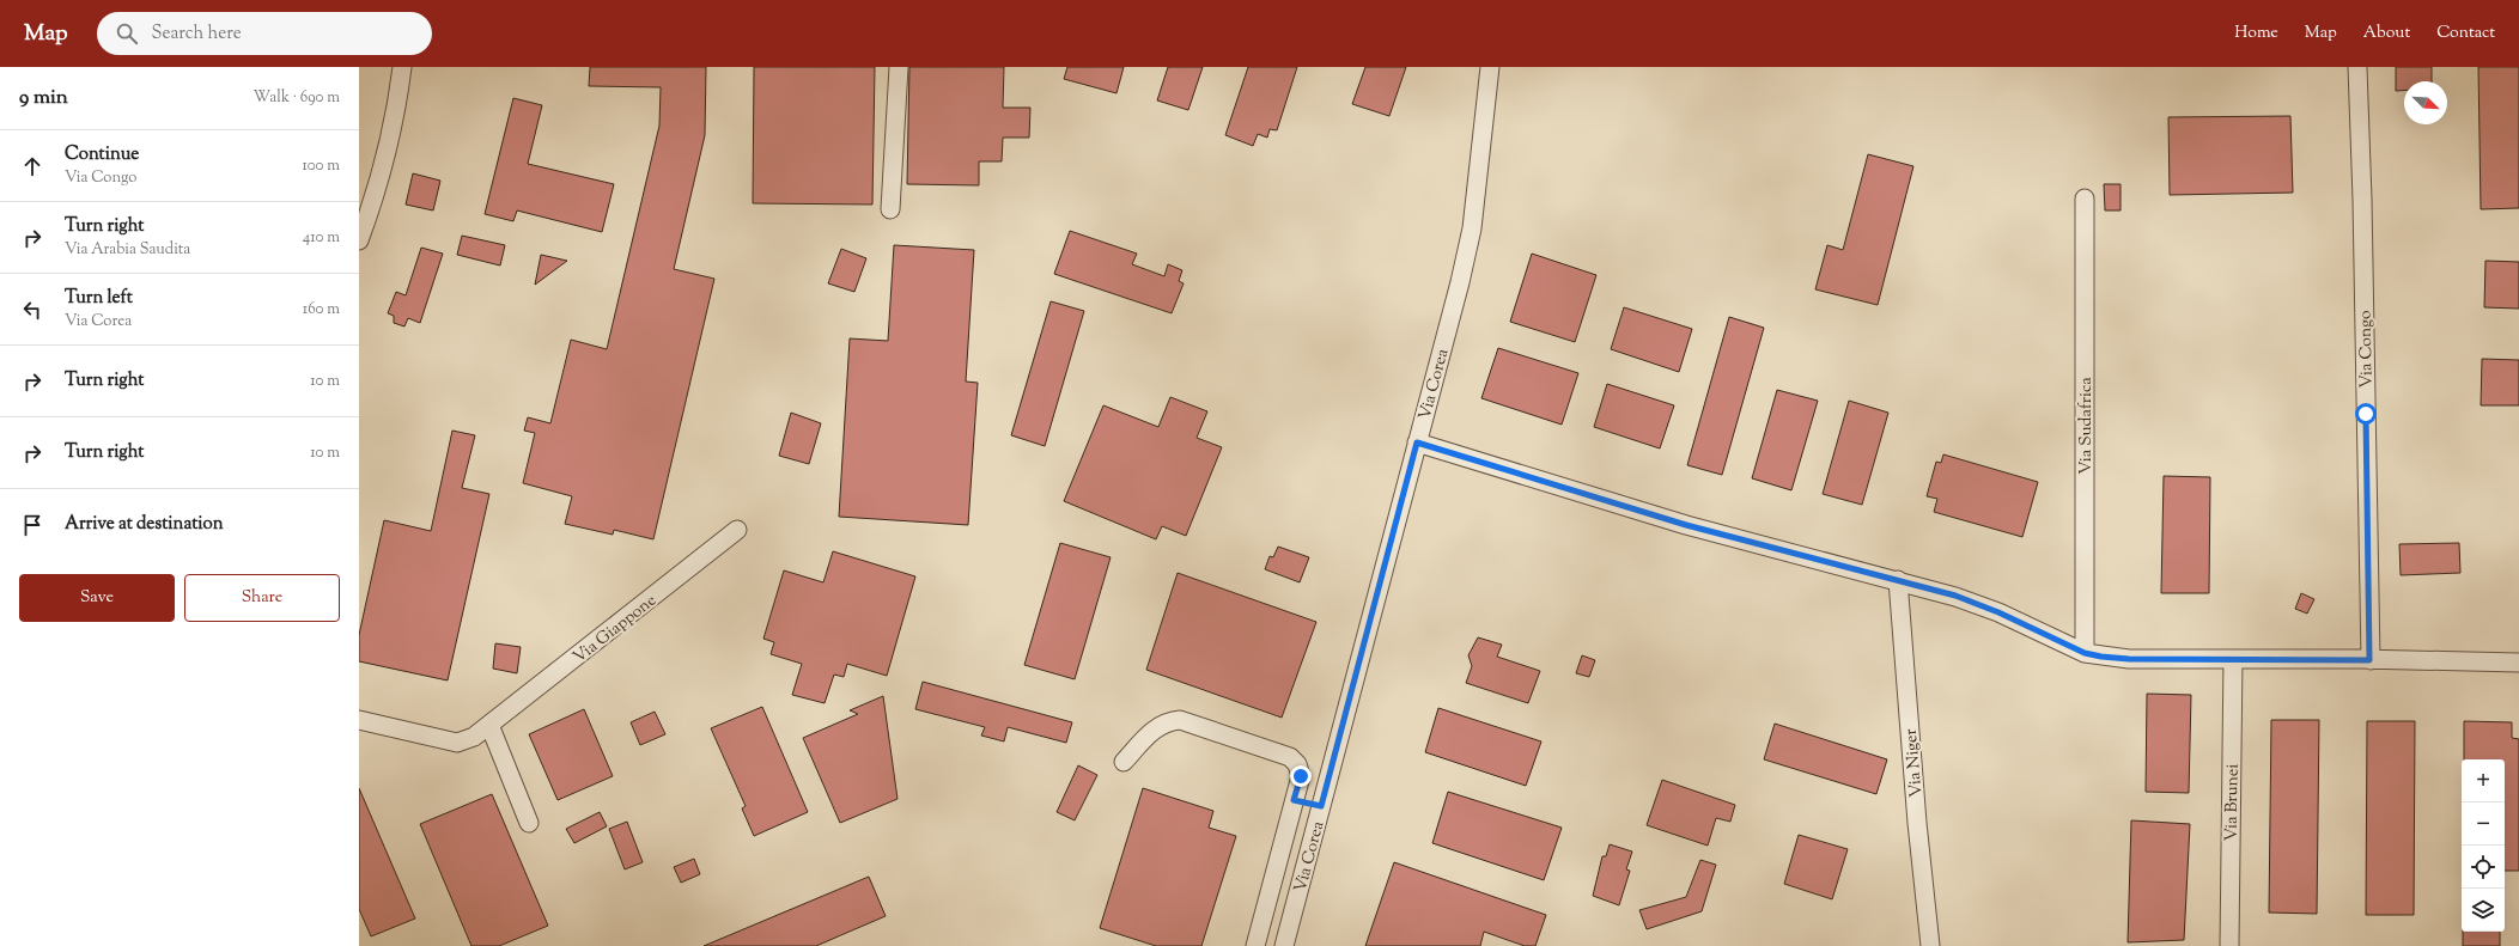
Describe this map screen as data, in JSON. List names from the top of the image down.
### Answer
{
  "streets": {
    "street": [
      "Via Congo",
      "Via Corea",
      "Via Sudafrica",
      "Via Giappone",
      "Via Niger",
      "Via Brunei"
    ]
  },
  "north": "bottom right",
  "page": {
    "header": "Map",
    "search": "Search here",
    "nav": [
      "Home",
      "Map",
      "About",
      "Contact"
    ],
    "heading": ["9 min", "Walk · 690 m"],
    "list": [
      ["Continue", "Via Congo", "100 m"],
      ["Turn right", "Via Arabia Saudita", "410 m"],
      ["Turn left", "Via Corea", "160 m"],
      ["Turn right", "10 m"],
      ["Turn right", "10 m"],
      "Arrive at destination"
    ],
    "buttons": ["Save", "Share"],
    "map_buttons": ["+", "−"]
  }
}
